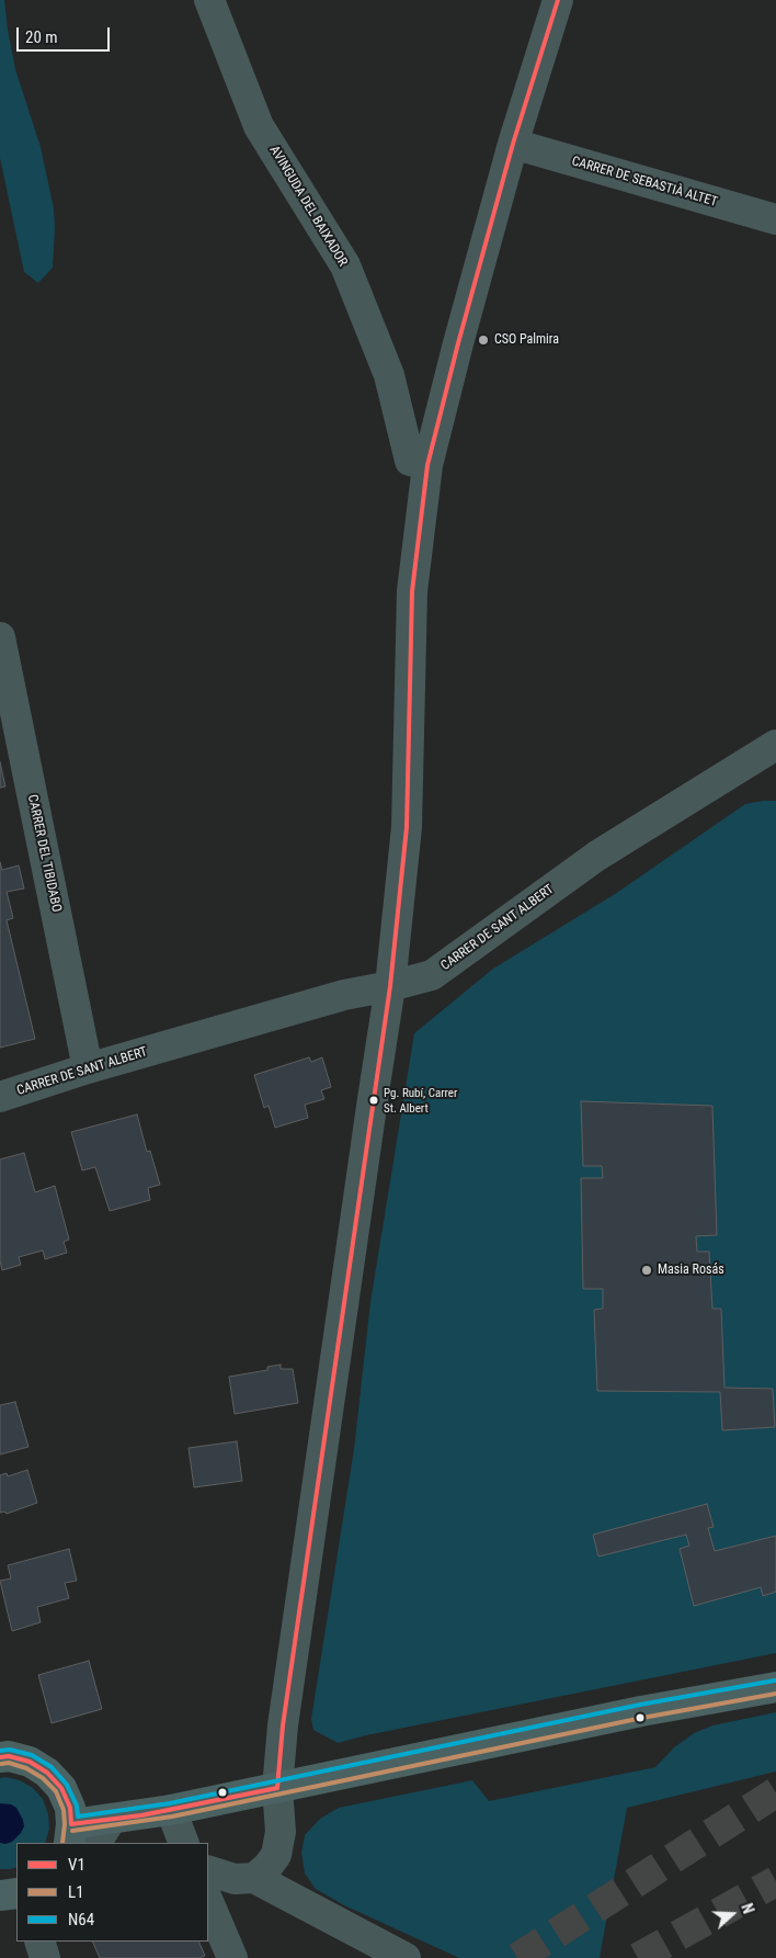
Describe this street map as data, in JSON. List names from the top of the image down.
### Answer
{
  "streets": {
    "street": [
      "CARRER DE SEBASTIÀ ALTET",
      "AVINGUDA DEL BAIXADOR",
      "CARRER DEL TIBIDABO",
      "CARRER DE SANT ALBERT"
    ]
  },
  "crossings": [
    ["CARRER DEL TIBIDABO", "CARRER DE SANT ALBERT"]
  ],
  "places": ["CSO Palmira", "Pg. Rubí, Carrer St. Albert", "Masia Rosás"],
  "lines": ["transit line V1", "transit line N64", "transit line L1"],
  "legend": ["V1", "L1", "N64"],
  "scale_bar": "20 m",
  "north": "right"
}
